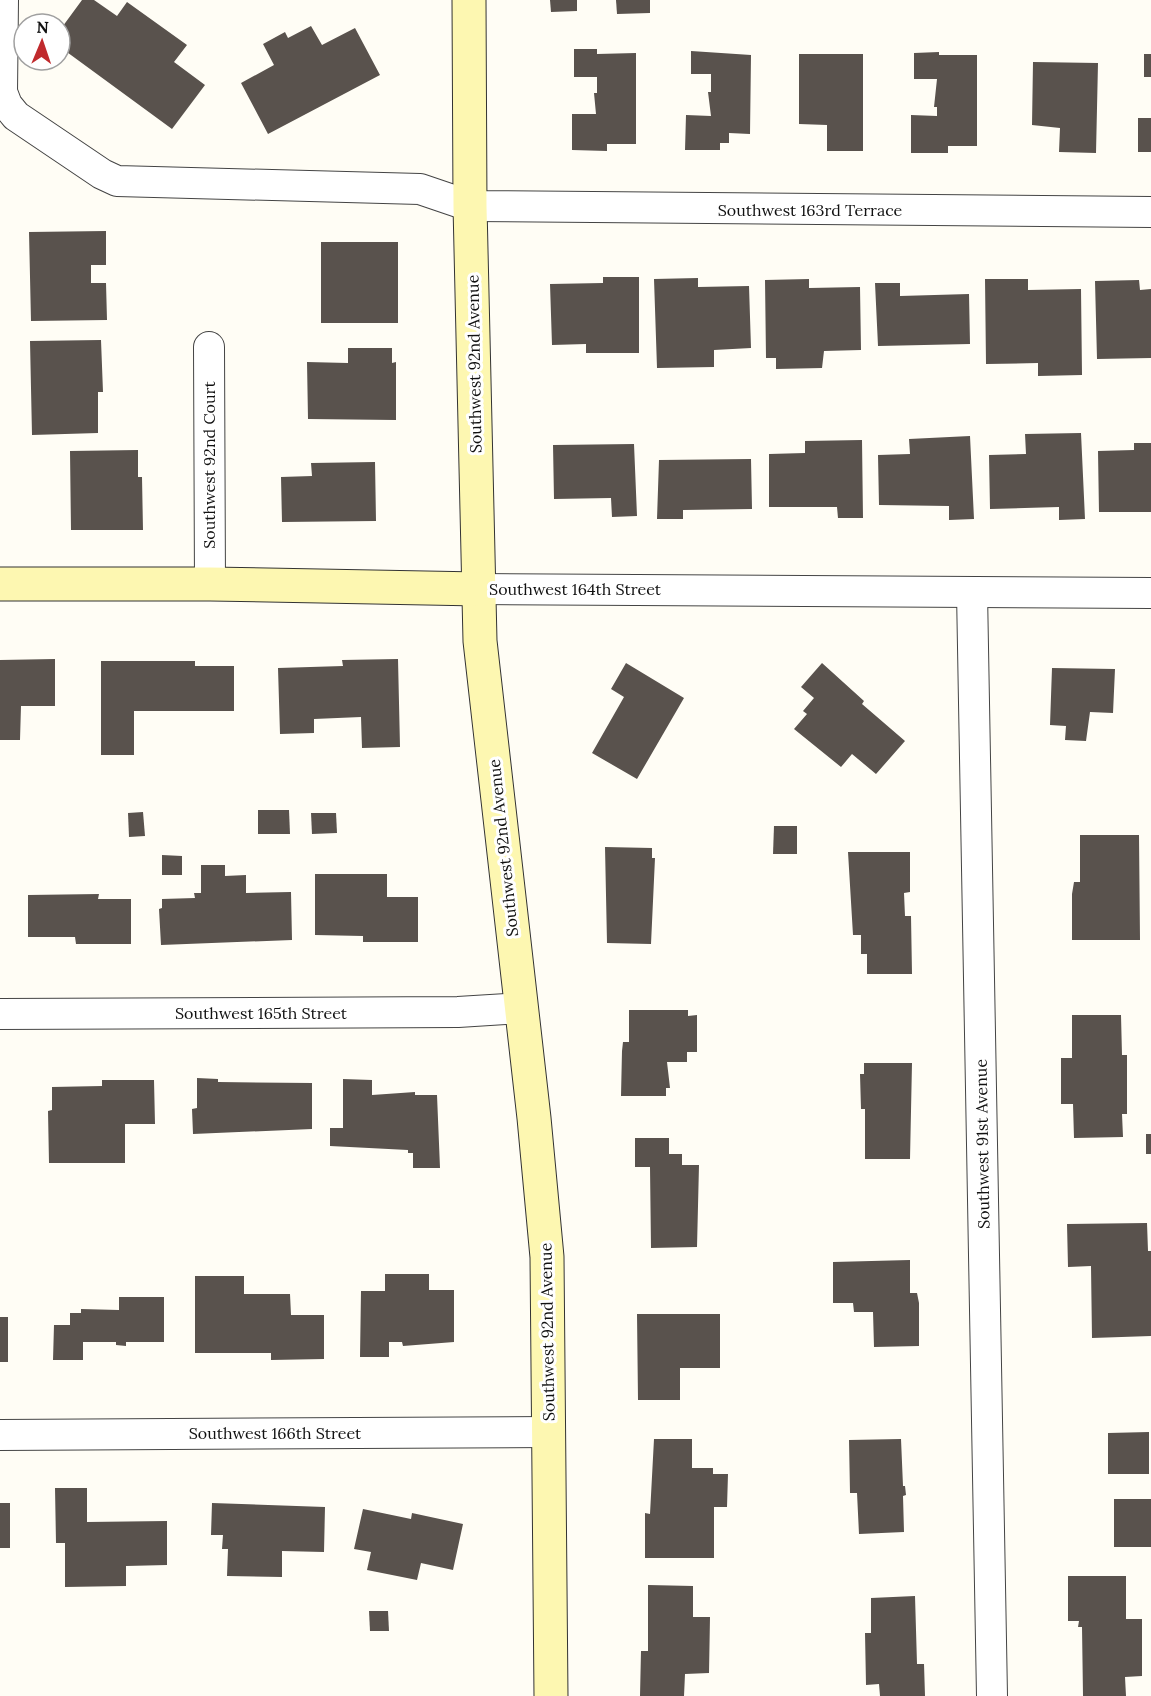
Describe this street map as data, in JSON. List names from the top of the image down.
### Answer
{
  "streets": {
    "street": [
      "Southwest 163rd Terrace",
      "Southwest 92nd Avenue",
      "Southwest 92nd Court",
      "Southwest 164th Street",
      "Southwest 165th Street",
      "Southwest 91st Avenue",
      "Southwest 166th Street"
    ]
  },
  "crossings": [
    ["Southwest 163rd Terrace", "Southwest 92nd Avenue"],
    ["Southwest 92nd Avenue", "Southwest 164th Street"],
    ["Southwest 92nd Avenue", "Southwest 165th Street"],
    ["Southwest 92nd Avenue", "Southwest 166th Street"],
    ["Southwest 92nd Court", "Southwest 164th Street"],
    ["Southwest 164th Street", "Southwest 91st Avenue"]
  ],
  "north": "top"
}
